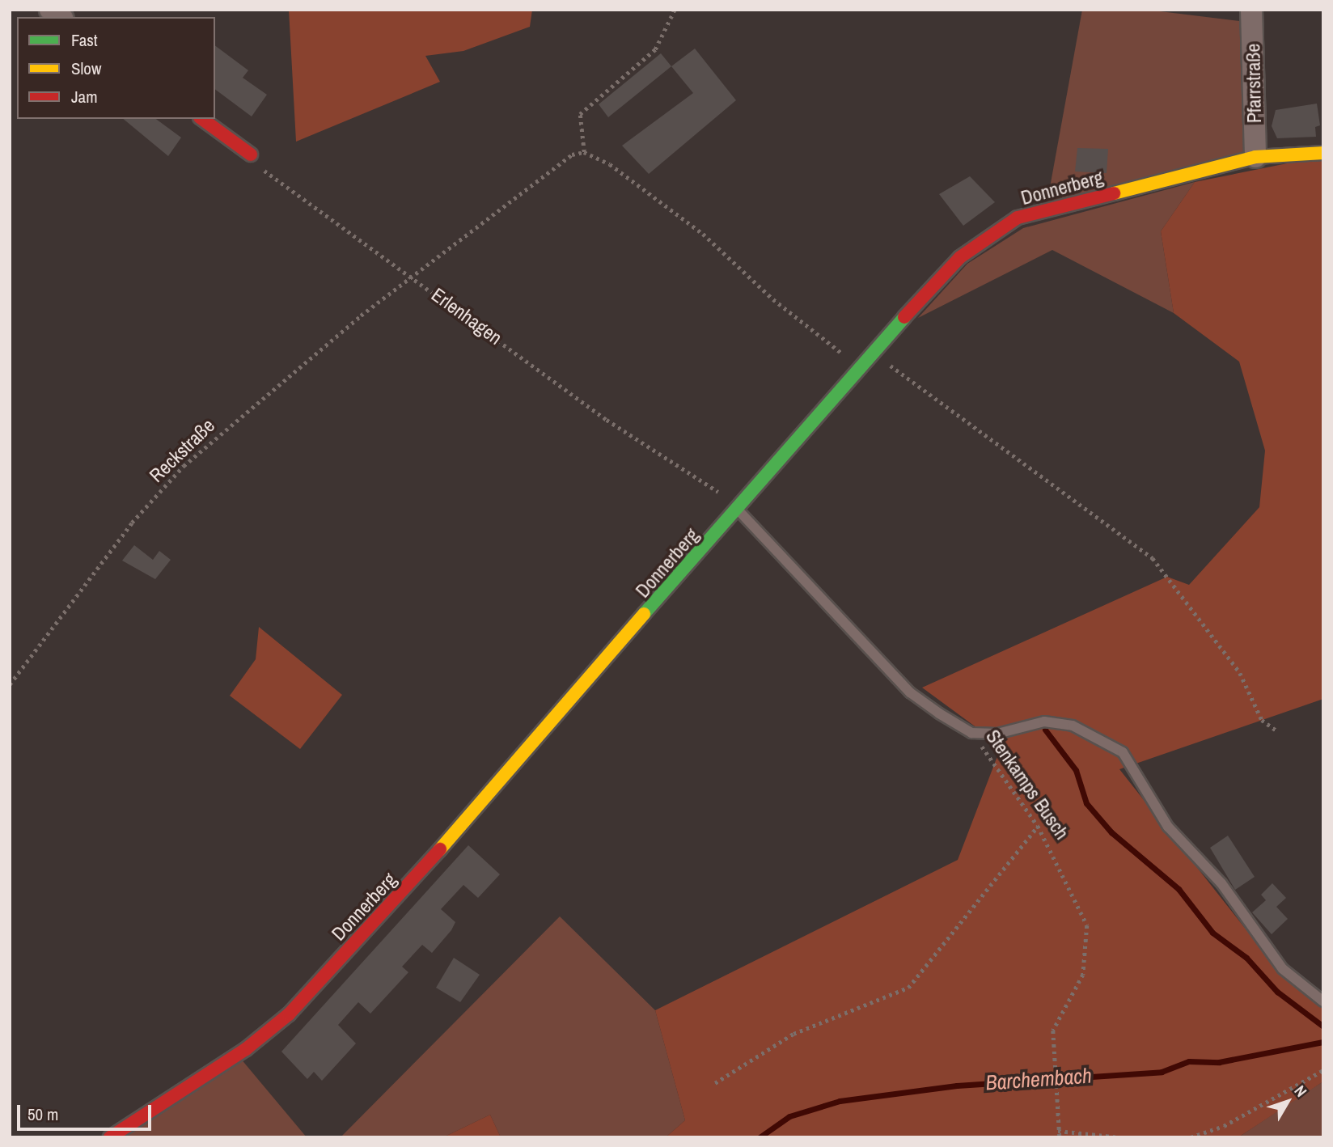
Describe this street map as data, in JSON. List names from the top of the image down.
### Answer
{
  "streets": {
    "street": ["Pfarrstraße", "Donnerberg"],
    "lane": ["Stenkamps Busch"],
    "path": ["Erlenhagen", "Reckstraße"]
  },
  "crossings": [
    ["Pfarrstraße", "Donnerberg"],
    ["Donnerberg", "Erlenhagen"],
    ["Donnerberg", "Stenkamps Busch"],
    ["Erlenhagen", "Reckstraße"],
    ["Erlenhagen", "Stenkamps Busch"]
  ],
  "water": ["Barchembach"],
  "legend": ["Fast", "Slow", "Jam"],
  "scale_bar": "50 m",
  "north": "top right"
}
